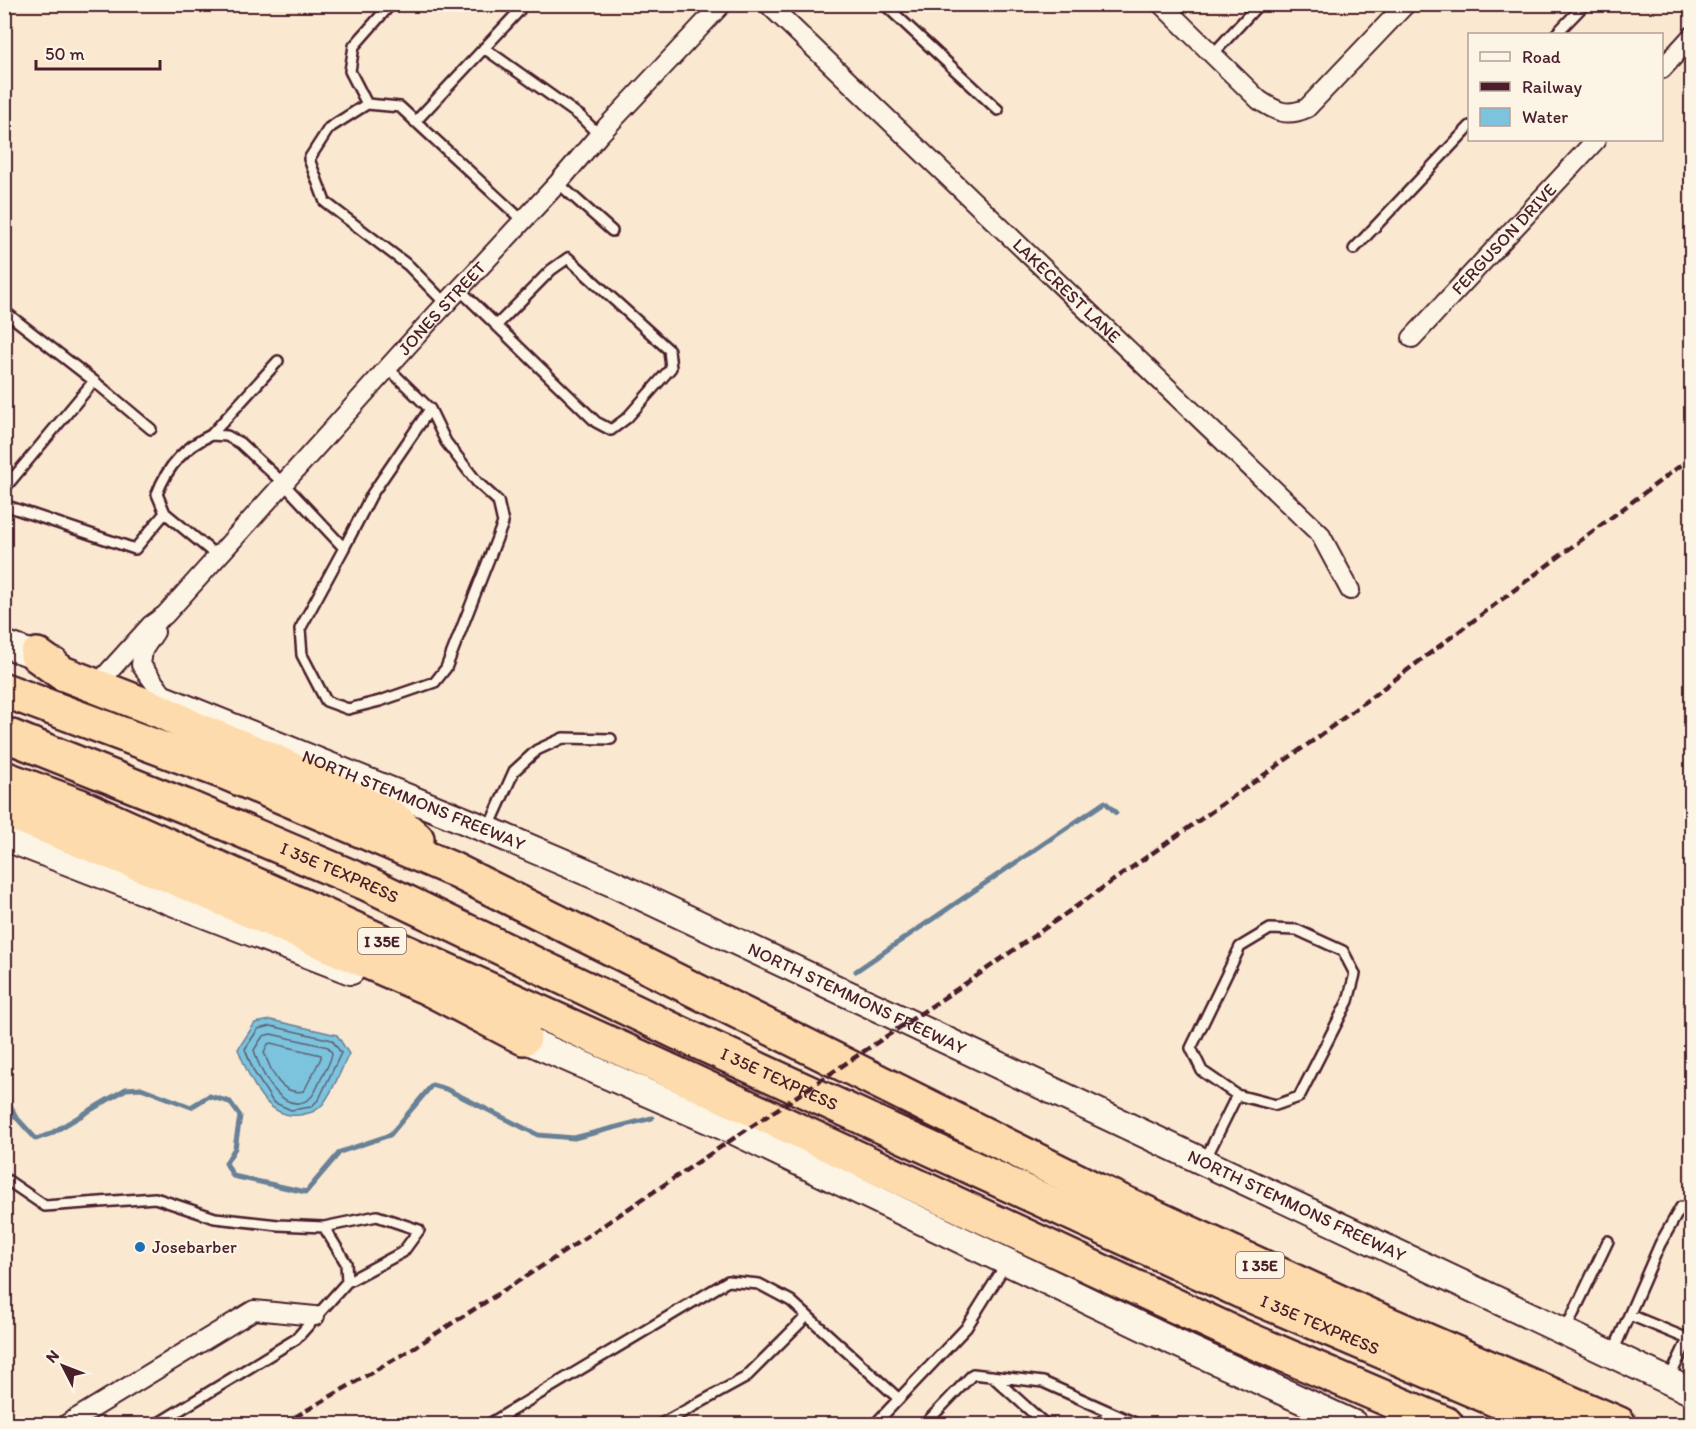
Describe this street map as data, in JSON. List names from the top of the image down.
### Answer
{
  "streets": {
    "highway": ["I 35E TEXPRESS", "I 35E"],
    "main road": ["NORTH STEMMONS FREEWAY"],
    "street": ["FERGUSON DRIVE", "LAKECREST LANE", "JONES STREET"]
  },
  "crossings": [
    ["JONES STREET", "NORTH STEMMONS FREEWAY"]
  ],
  "places": ["Josebarber"],
  "legend": ["Road", "Railway", "Water"],
  "scale_bar": "50 m",
  "north": "top left"
}
